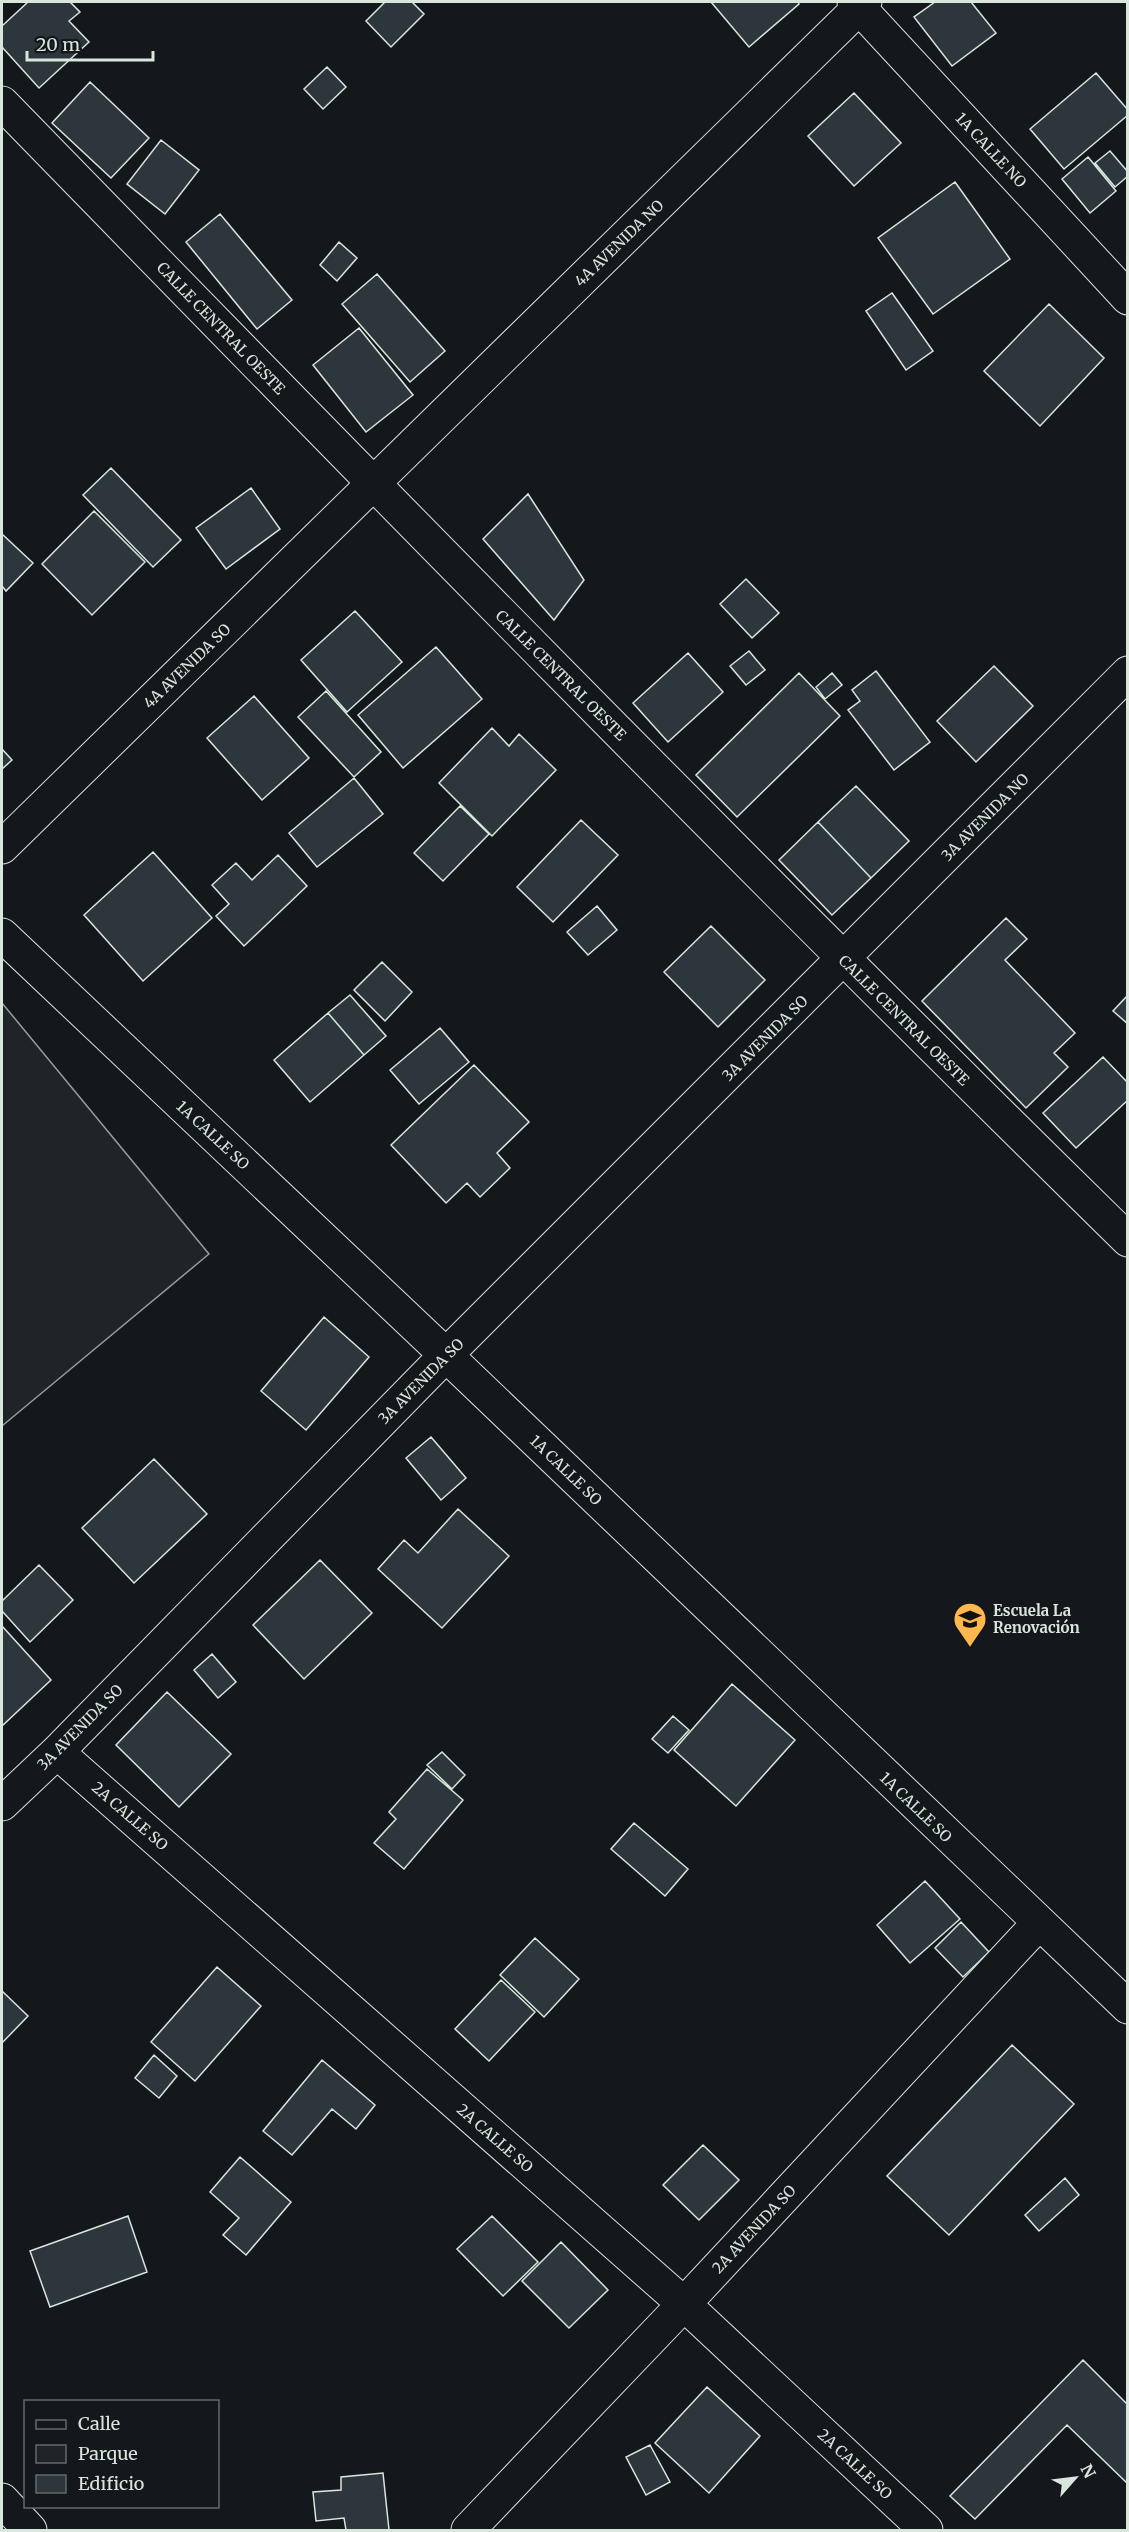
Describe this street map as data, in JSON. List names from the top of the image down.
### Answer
{
  "streets": {
    "street": [
      "1A CALLE NO",
      "4A AVENIDA NO",
      "CALLE CENTRAL OESTE",
      "4A AVENIDA SO",
      "3A AVENIDA NO",
      "3A AVENIDA SO",
      "1A CALLE SO",
      "2A CALLE SO",
      "2A AVENIDA SO"
    ]
  },
  "crossings": [
    ["1A CALLE NO", "4A AVENIDA NO"],
    ["4A AVENIDA NO", "CALLE CENTRAL OESTE"],
    ["4A AVENIDA NO", "4A AVENIDA SO"],
    ["CALLE CENTRAL OESTE", "4A AVENIDA SO"],
    ["CALLE CENTRAL OESTE", "3A AVENIDA NO"],
    ["CALLE CENTRAL OESTE", "3A AVENIDA SO"],
    ["3A AVENIDA NO", "3A AVENIDA SO"],
    ["3A AVENIDA SO", "1A CALLE SO"],
    ["3A AVENIDA SO", "2A CALLE SO"],
    ["1A CALLE SO", "2A AVENIDA SO"],
    ["2A CALLE SO", "2A AVENIDA SO"]
  ],
  "places": {
    "school or university": ["Escuela La Renovación"]
  },
  "legend": ["Calle", "Parque", "Edificio"],
  "scale_bar": "20 m",
  "north": "top right"
}
